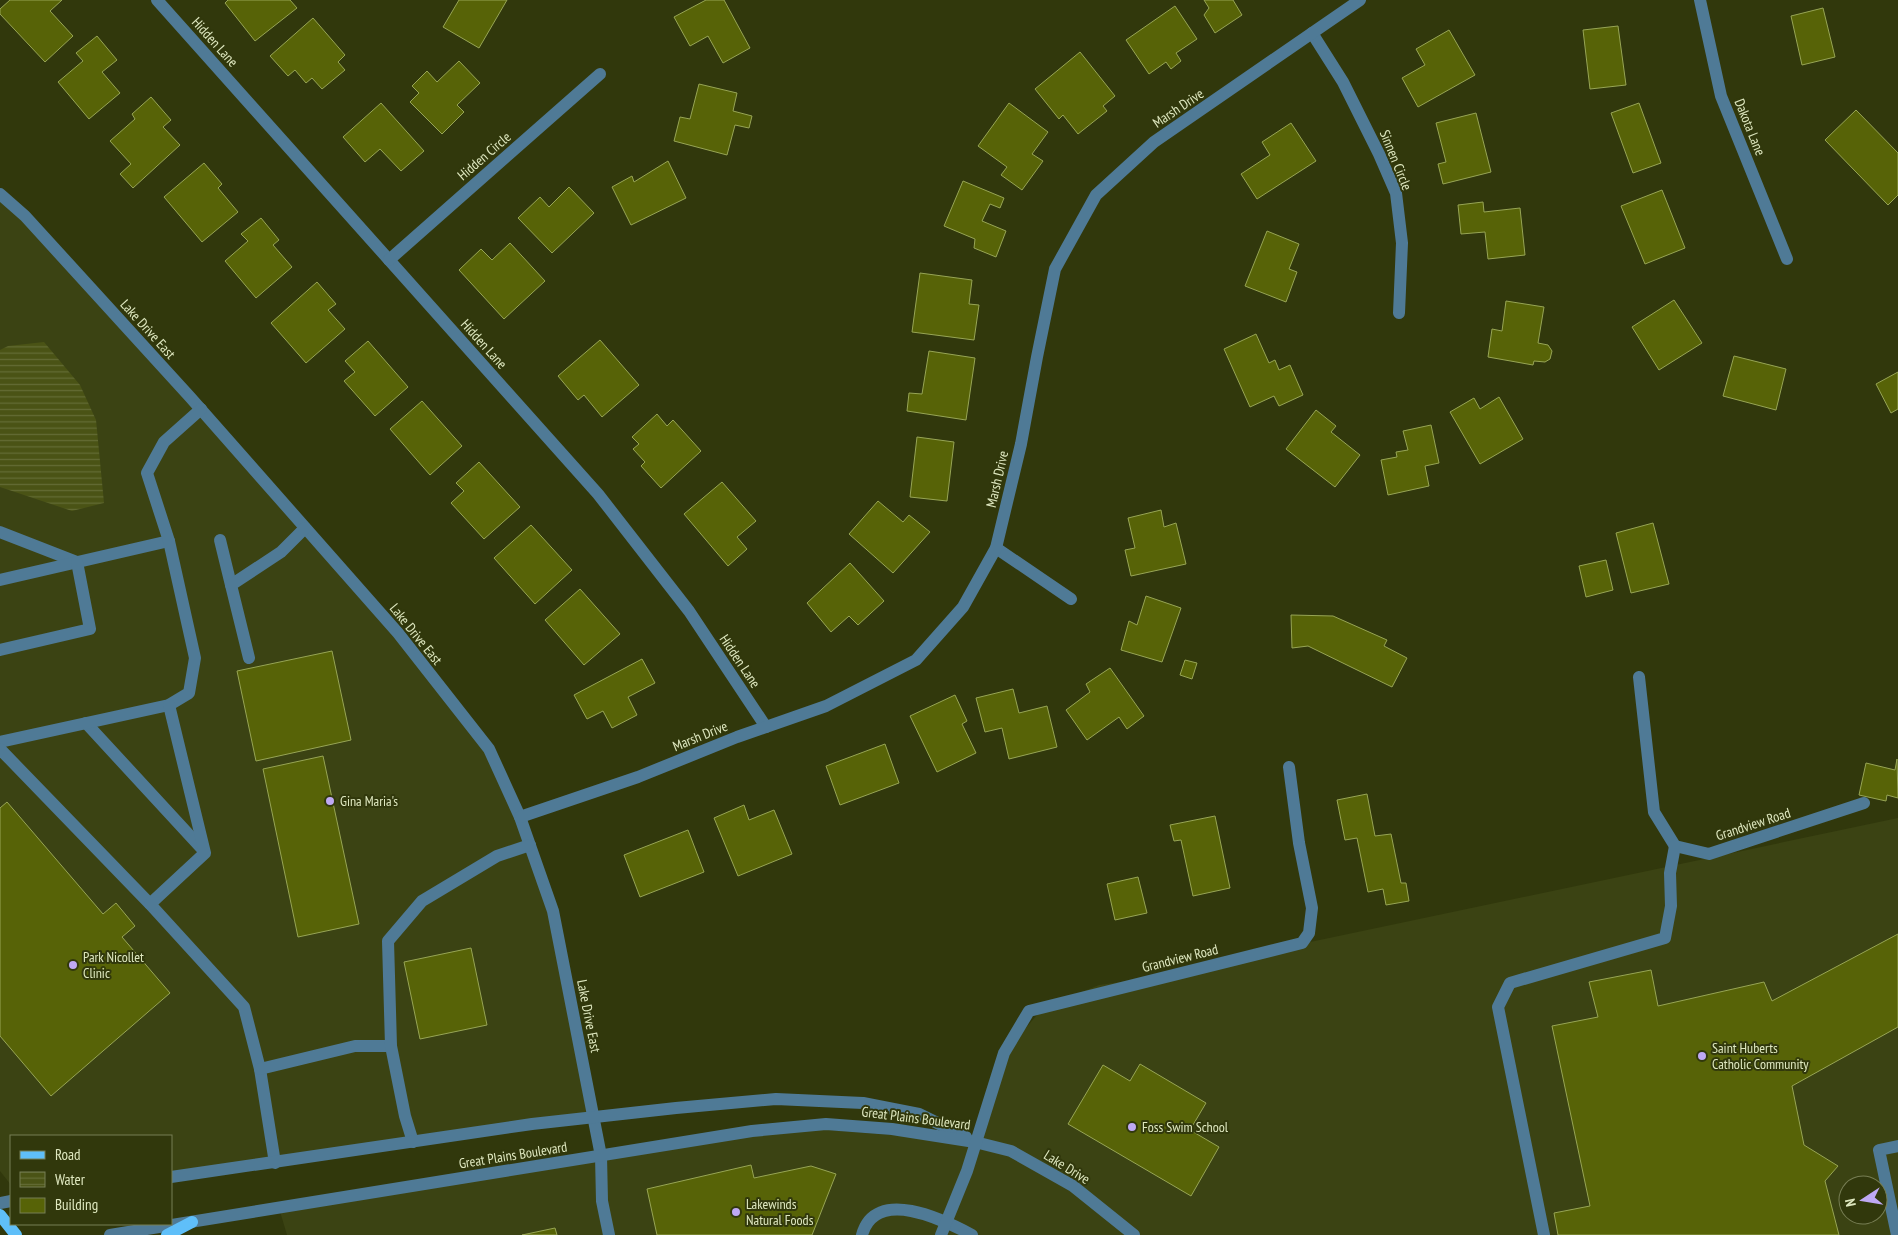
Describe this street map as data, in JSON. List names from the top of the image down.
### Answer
{
  "streets": {
    "street": [
      "Hidden Lane",
      "Marsh Drive",
      "Dakota Lane",
      "Hidden Circle",
      "Sinnen Circle",
      "Lake Drive East",
      "Grandview Road",
      "Great Plains Boulevard",
      "Lake Drive"
    ]
  },
  "crossings": [
    ["Hidden Lane", "Marsh Drive"],
    ["Hidden Lane", "Hidden Circle"],
    ["Marsh Drive", "Sinnen Circle"],
    ["Marsh Drive", "Lake Drive East"],
    ["Lake Drive East", "Great Plains Boulevard"],
    ["Grandview Road", "Great Plains Boulevard"],
    ["Grandview Road", "Lake Drive"],
    ["Great Plains Boulevard", "Lake Drive"]
  ],
  "places": [
    "Gina Maria's",
    "Park Nicollet Clinic",
    "Saint Huberts Catholic Community",
    "Foss Swim School",
    "Lakewinds Natural Foods"
  ],
  "legend": ["Road", "Water", "Building"],
  "north": "left"
}
